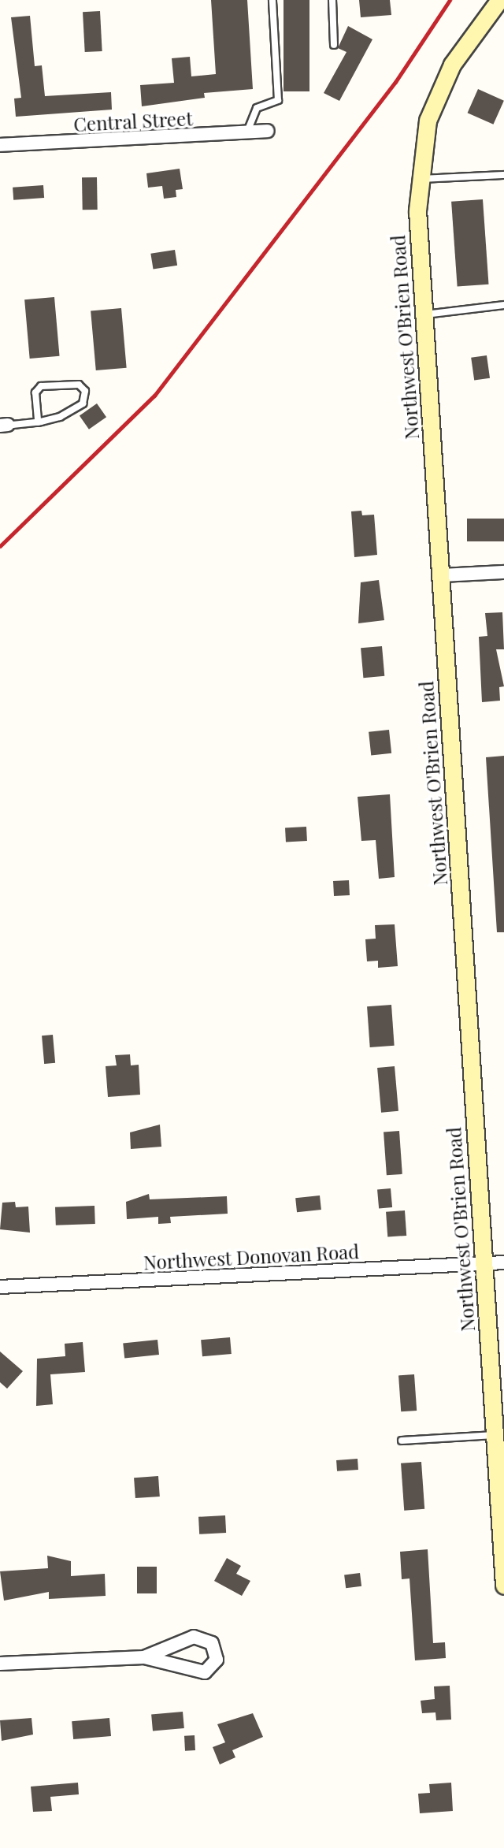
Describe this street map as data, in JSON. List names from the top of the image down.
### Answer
{
  "streets": {
    "street": ["Central Street", "Northwest O'Brien Road", "Northwest Donovan Road"]
  },
  "crossings": [
    ["Northwest O'Brien Road", "Northwest Donovan Road"]
  ]
}
